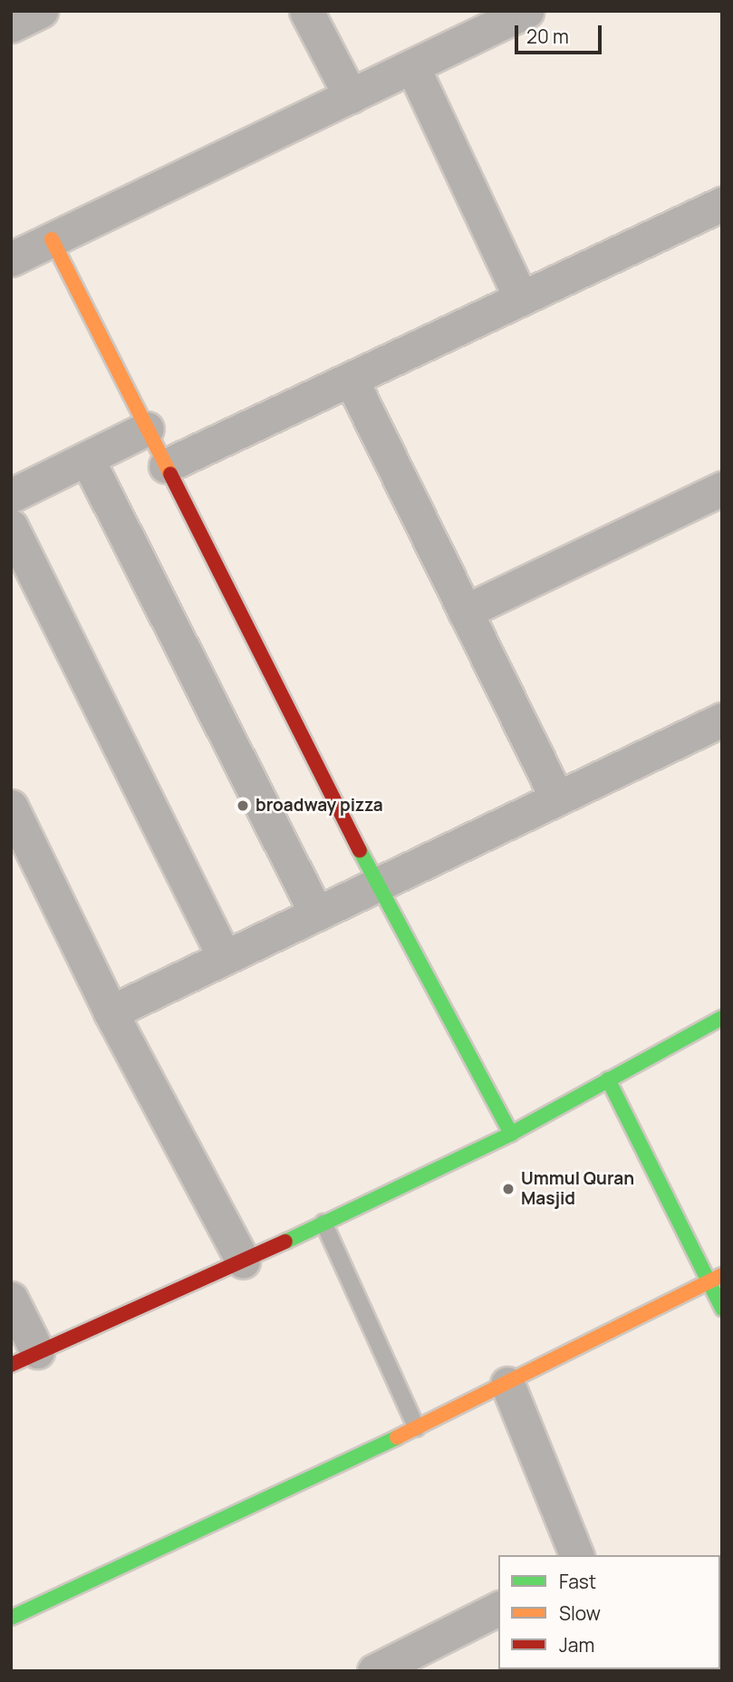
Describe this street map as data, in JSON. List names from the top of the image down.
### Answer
{
  "places": ["broadway pizza", "Ummul Quran Masjid"],
  "legend": ["Fast", "Slow", "Jam"],
  "scale_bar": "20 m"
}
